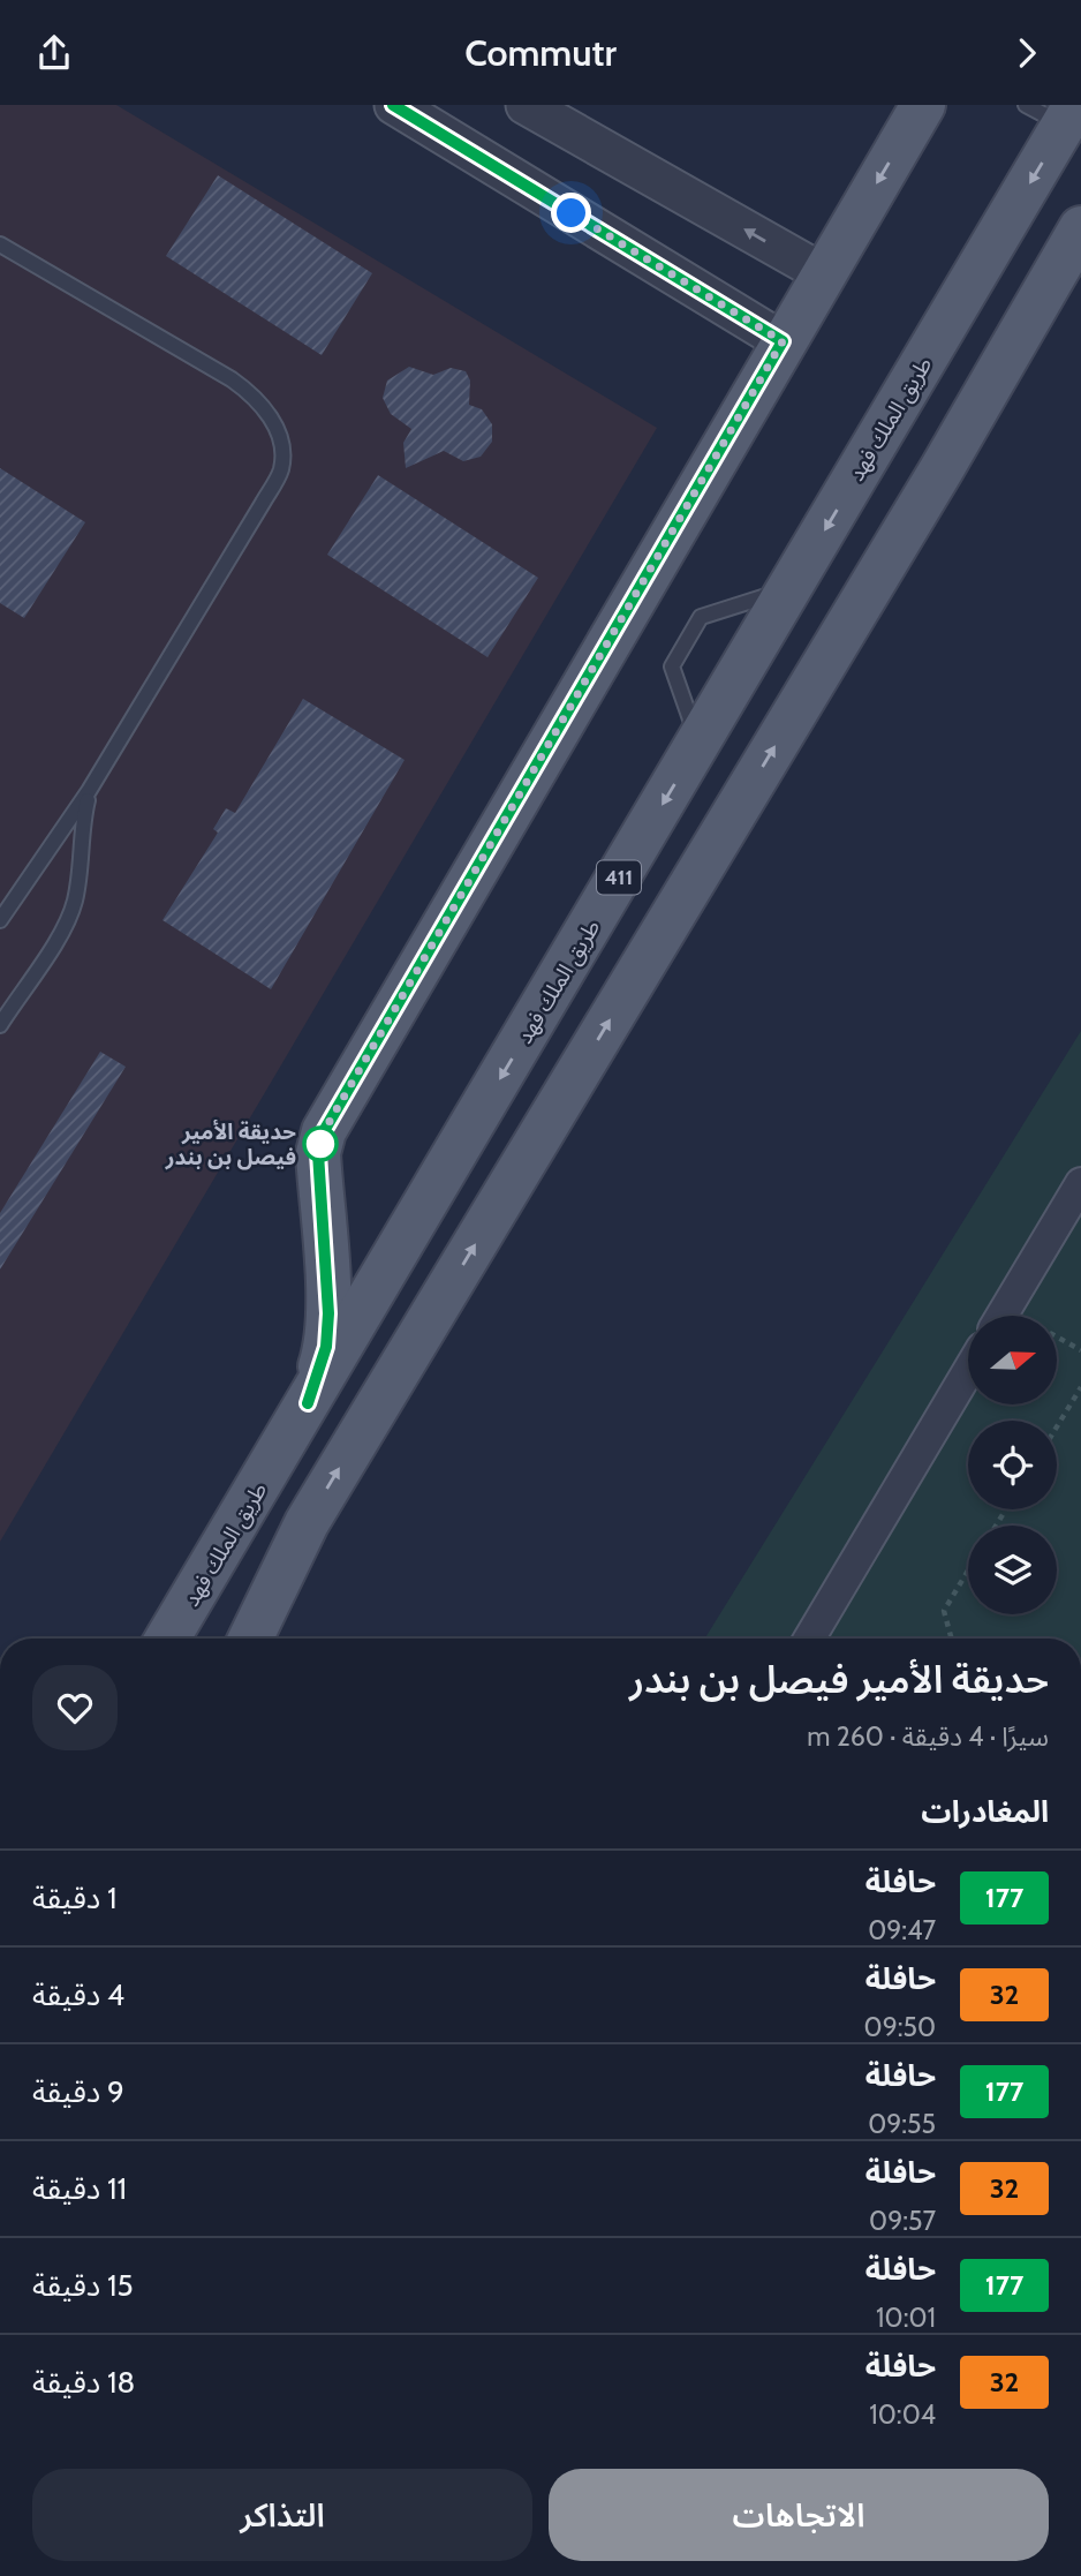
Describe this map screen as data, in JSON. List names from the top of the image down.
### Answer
{
  "streets": {
    "main road": ["طريق الملك فهد", "411"]
  },
  "places": ["حديقة الأمير فيصل بن بندر"],
  "lines": ["bus line 177"],
  "north": "right",
  "page": {
    "header": "Commutr",
    "heading": [
      ["حديقة الأمير فيصل بن بندر", "سيرًا · 4 دقيقة · 260 m"],
      "المغادرات"
    ],
    "list": [
      {
        "mark": "177",
        "name": "حافلة",
        "note": "09:47",
        "value": "1 دقيقة"
      },
      {
        "mark": "32",
        "name": "حافلة",
        "note": "09:50",
        "value": "4 دقيقة"
      },
      {
        "mark": "177",
        "name": "حافلة",
        "note": "09:55",
        "value": "9 دقيقة"
      },
      {
        "mark": "32",
        "name": "حافلة",
        "note": "09:57",
        "value": "11 دقيقة"
      },
      {
        "mark": "177",
        "name": "حافلة",
        "note": "10:01",
        "value": "15 دقيقة"
      },
      {
        "mark": "32",
        "name": "حافلة",
        "note": "10:04",
        "value": "18 دقيقة"
      }
    ],
    "buttons": ["الاتجاهات", "التذاكر"]
  }
}
